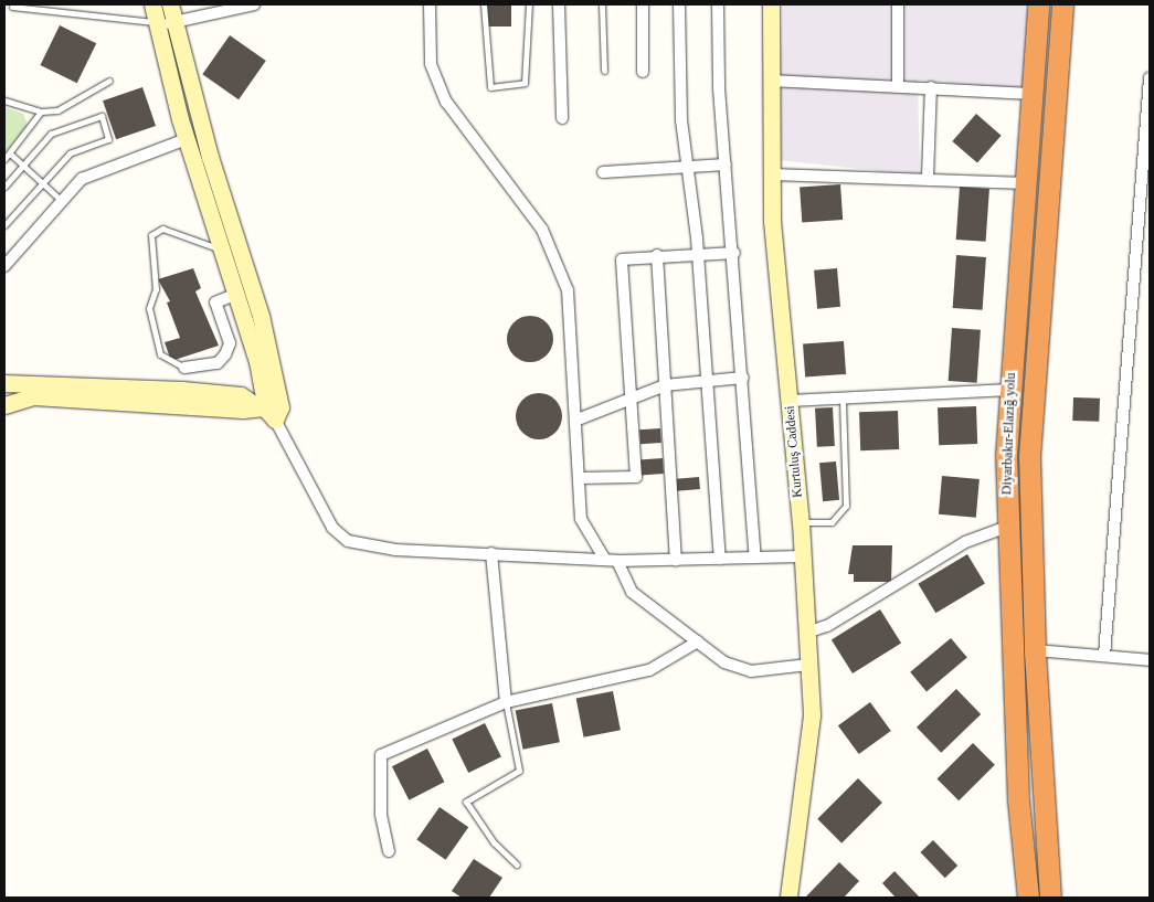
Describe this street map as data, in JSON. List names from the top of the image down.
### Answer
{
  "streets": {
    "highway": ["Diyarbakır-Elazığ yolu"],
    "street": ["Kurtuluş Caddesi"]
  }
}
